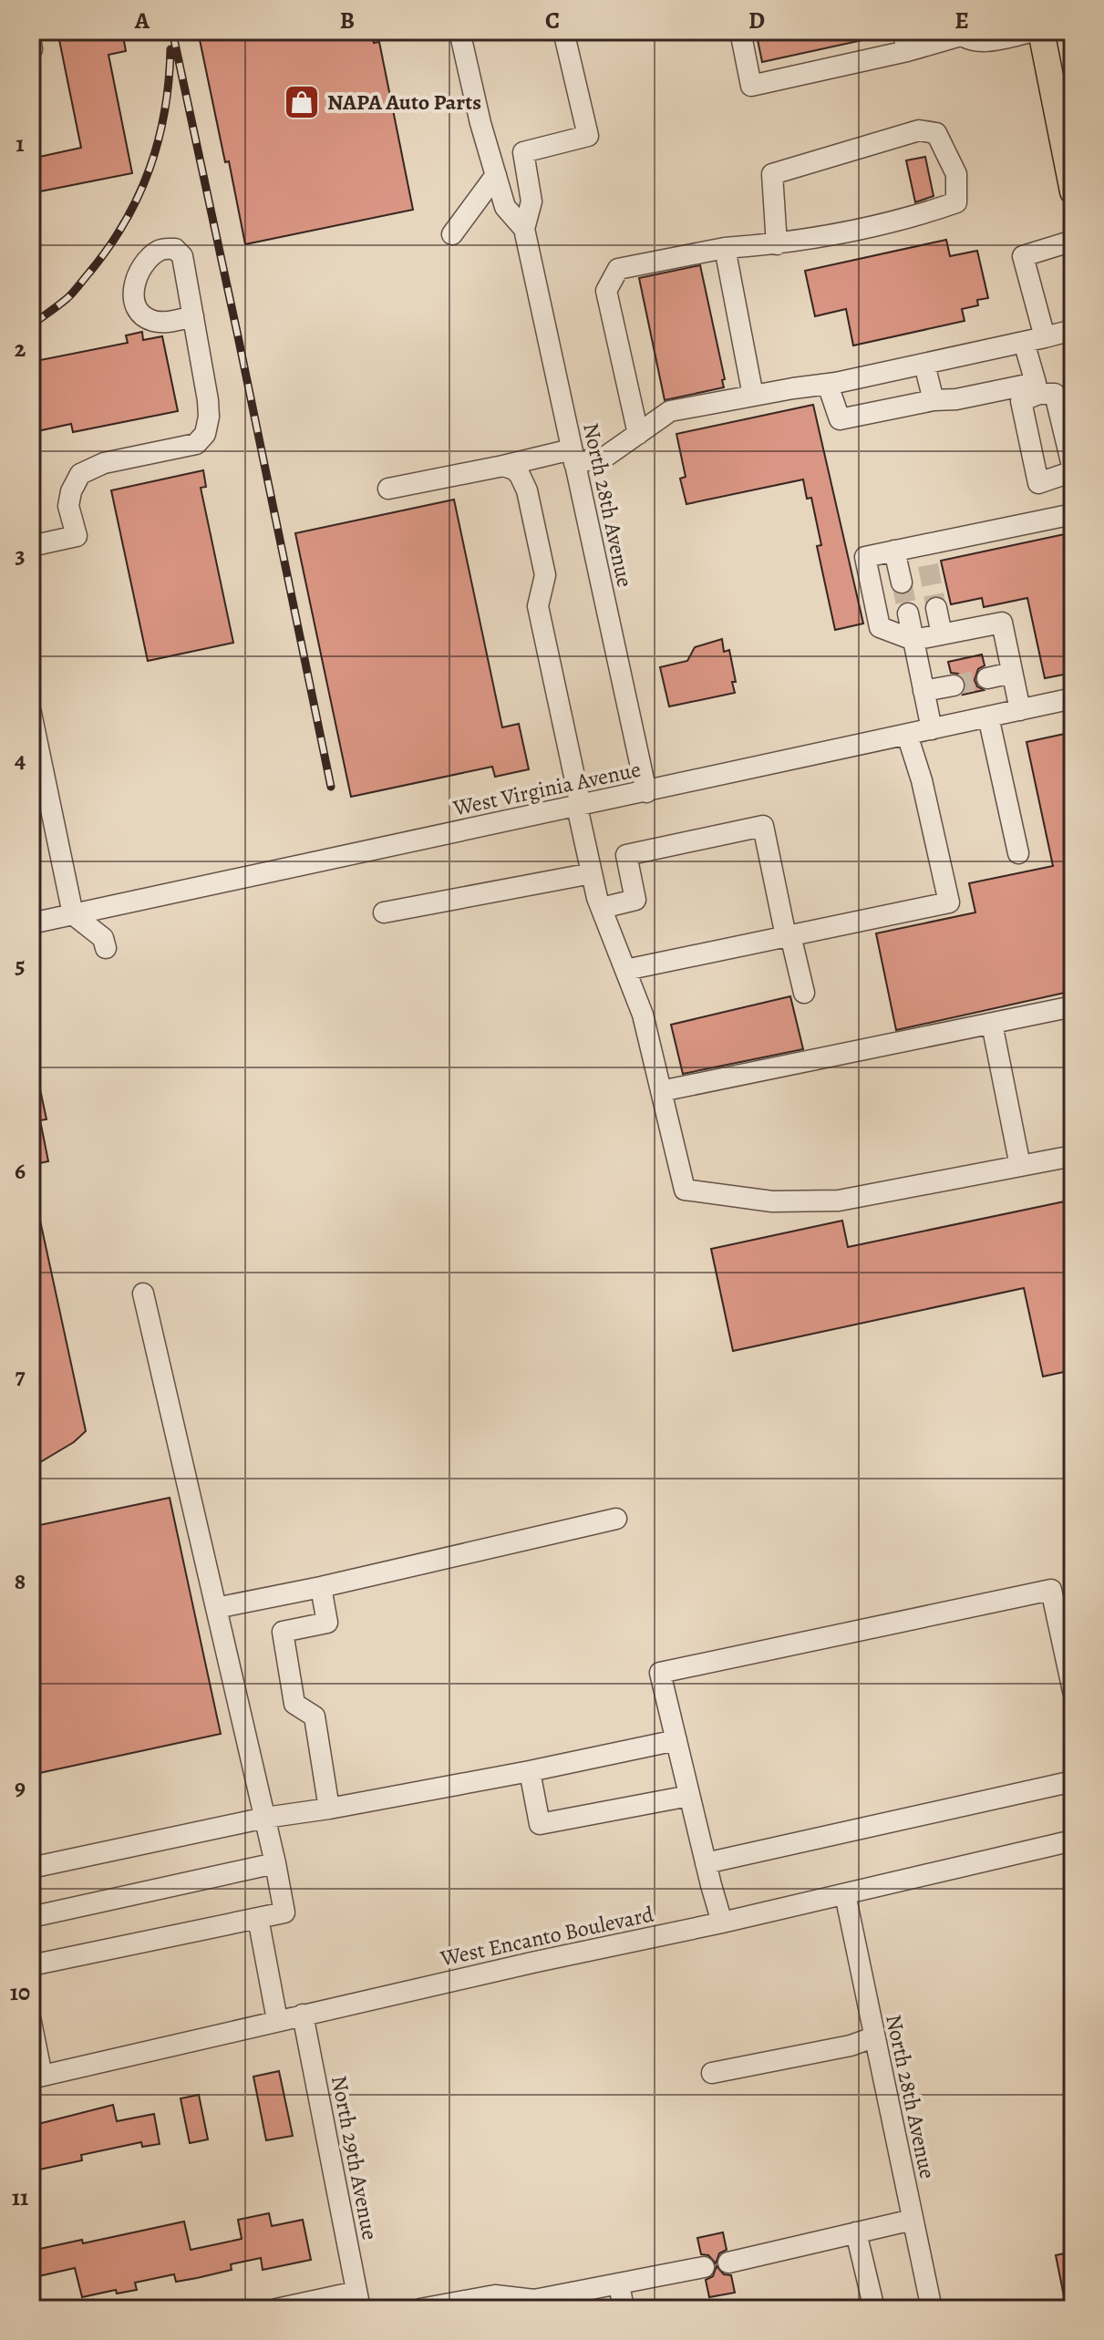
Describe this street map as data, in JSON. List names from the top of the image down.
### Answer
{
  "streets": {
    "street": [
      "North 28th Avenue",
      "West Virginia Avenue",
      "West Encanto Boulevard",
      "North 29th Avenue"
    ]
  },
  "crossings": [
    ["North 28th Avenue", "West Virginia Avenue"],
    ["North 28th Avenue", "West Encanto Boulevard"],
    ["West Encanto Boulevard", "North 29th Avenue"]
  ],
  "places": {
    "shop": ["NAPA Auto Parts"]
  },
  "grid": {
    "columns": [
      "A",
      "B",
      "C",
      "D",
      "E"
    ],
    "rows": [
      "1",
      "2",
      "3",
      "4",
      "5",
      "6",
      "7",
      "8",
      "9",
      "10",
      "11"
    ]
  }
}
